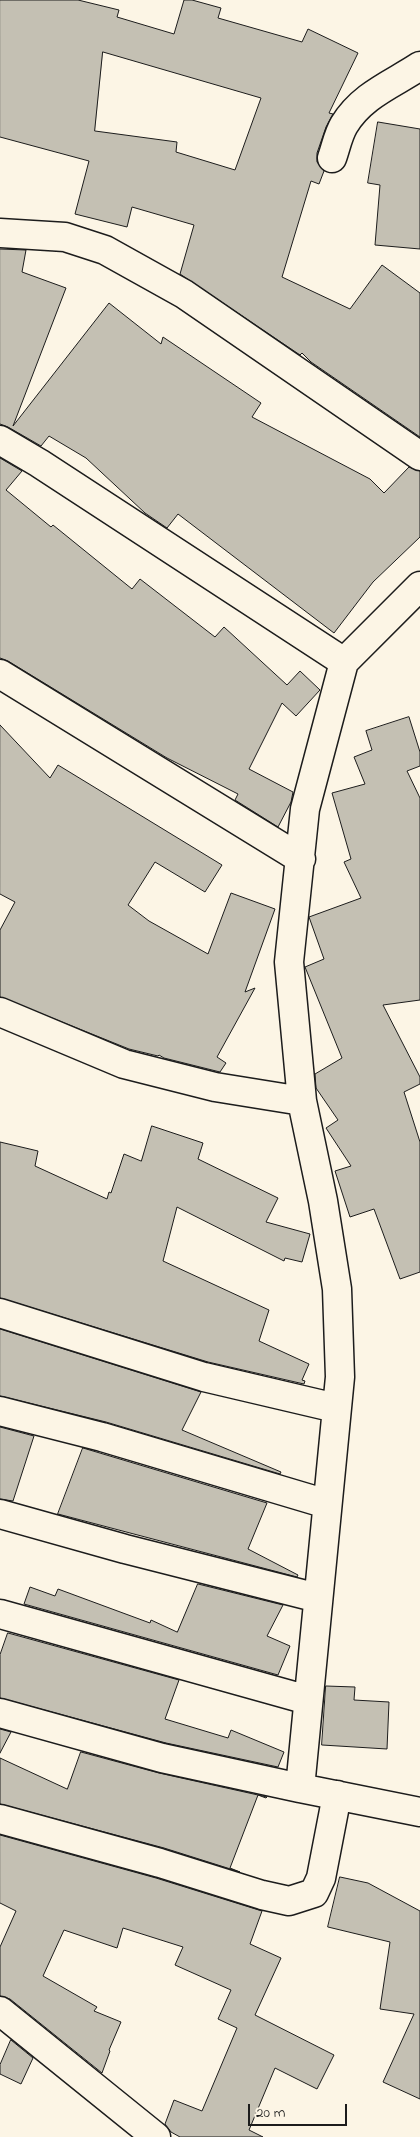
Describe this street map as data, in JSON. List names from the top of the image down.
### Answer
{
  "scale_bar": "20 m"
}
